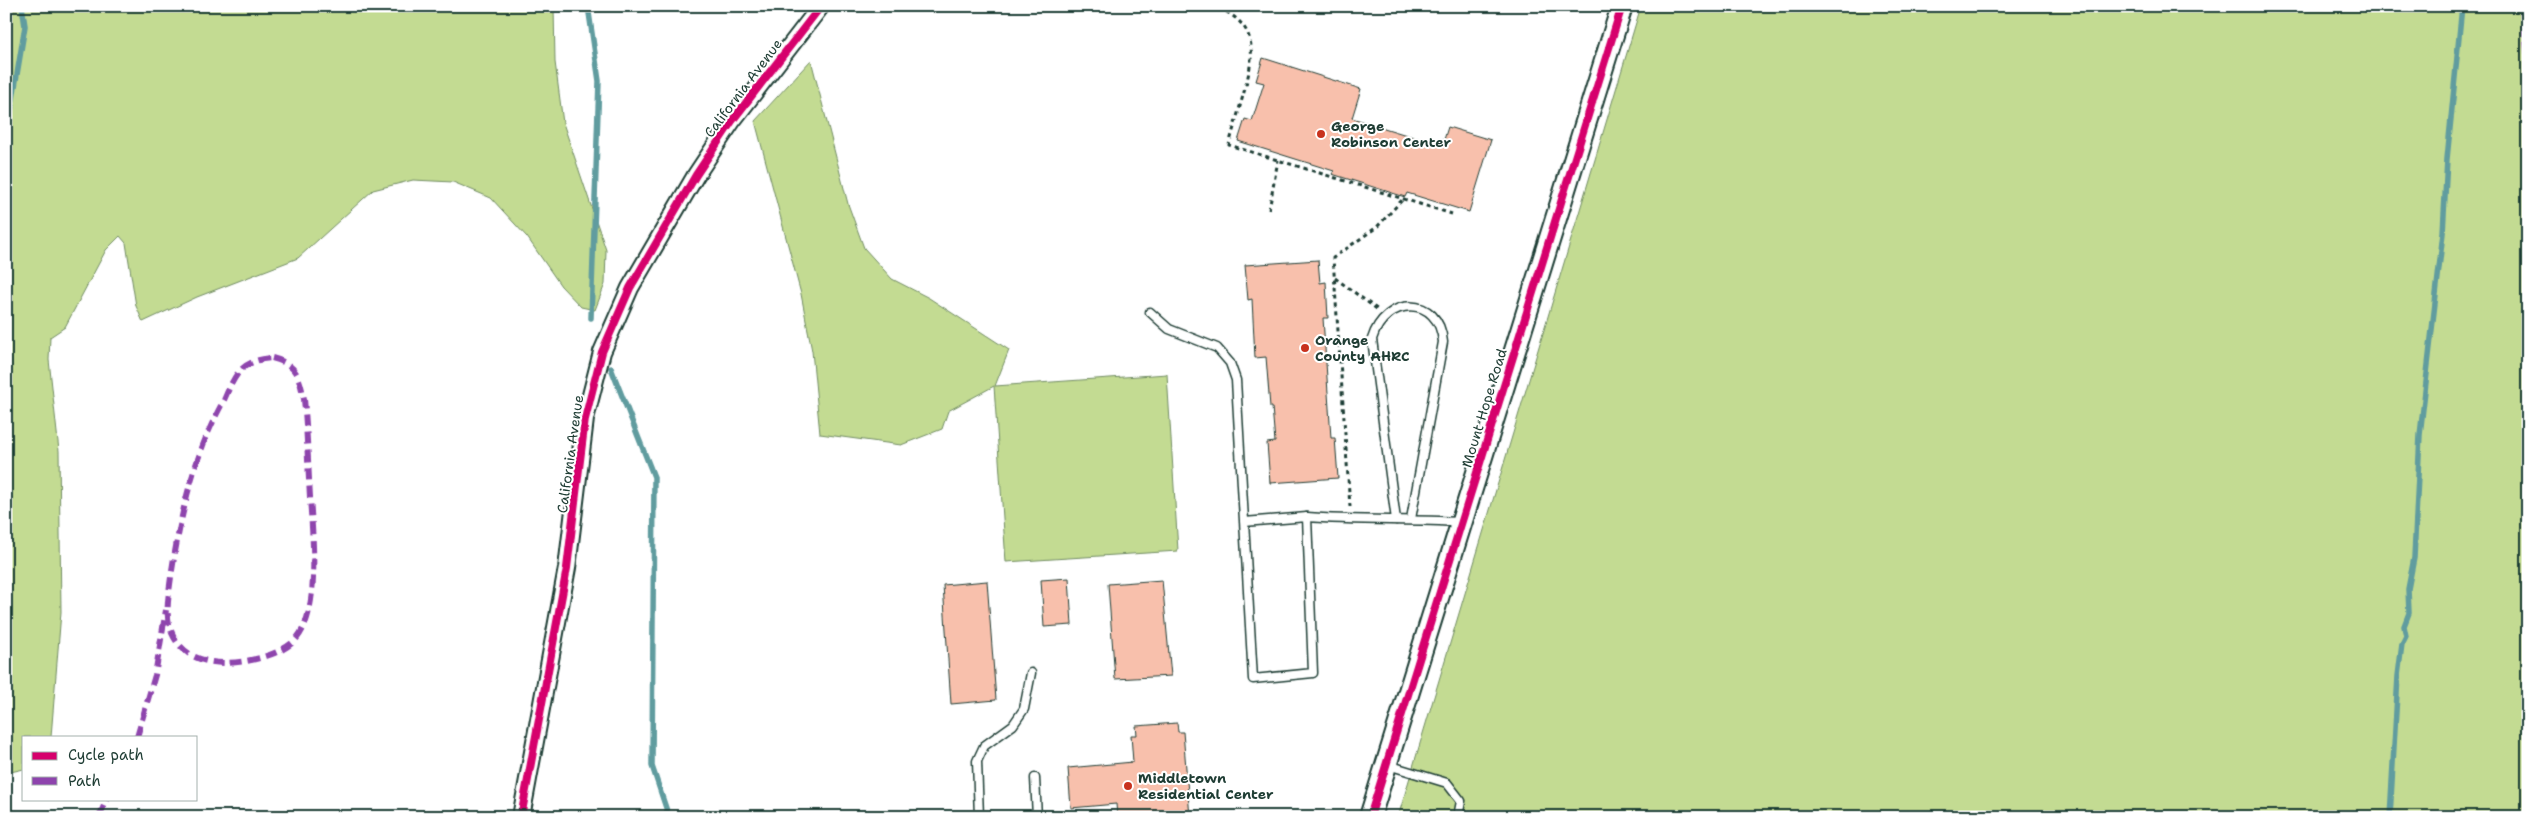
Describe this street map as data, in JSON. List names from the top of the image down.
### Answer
{
  "streets": {
    "street": ["California Avenue", "Mount Hope Road"]
  },
  "places": ["George Robinson Center", "Orange County AHRC", "Middletown Residential Center"],
  "legend": ["Cycle path", "Path"]
}
